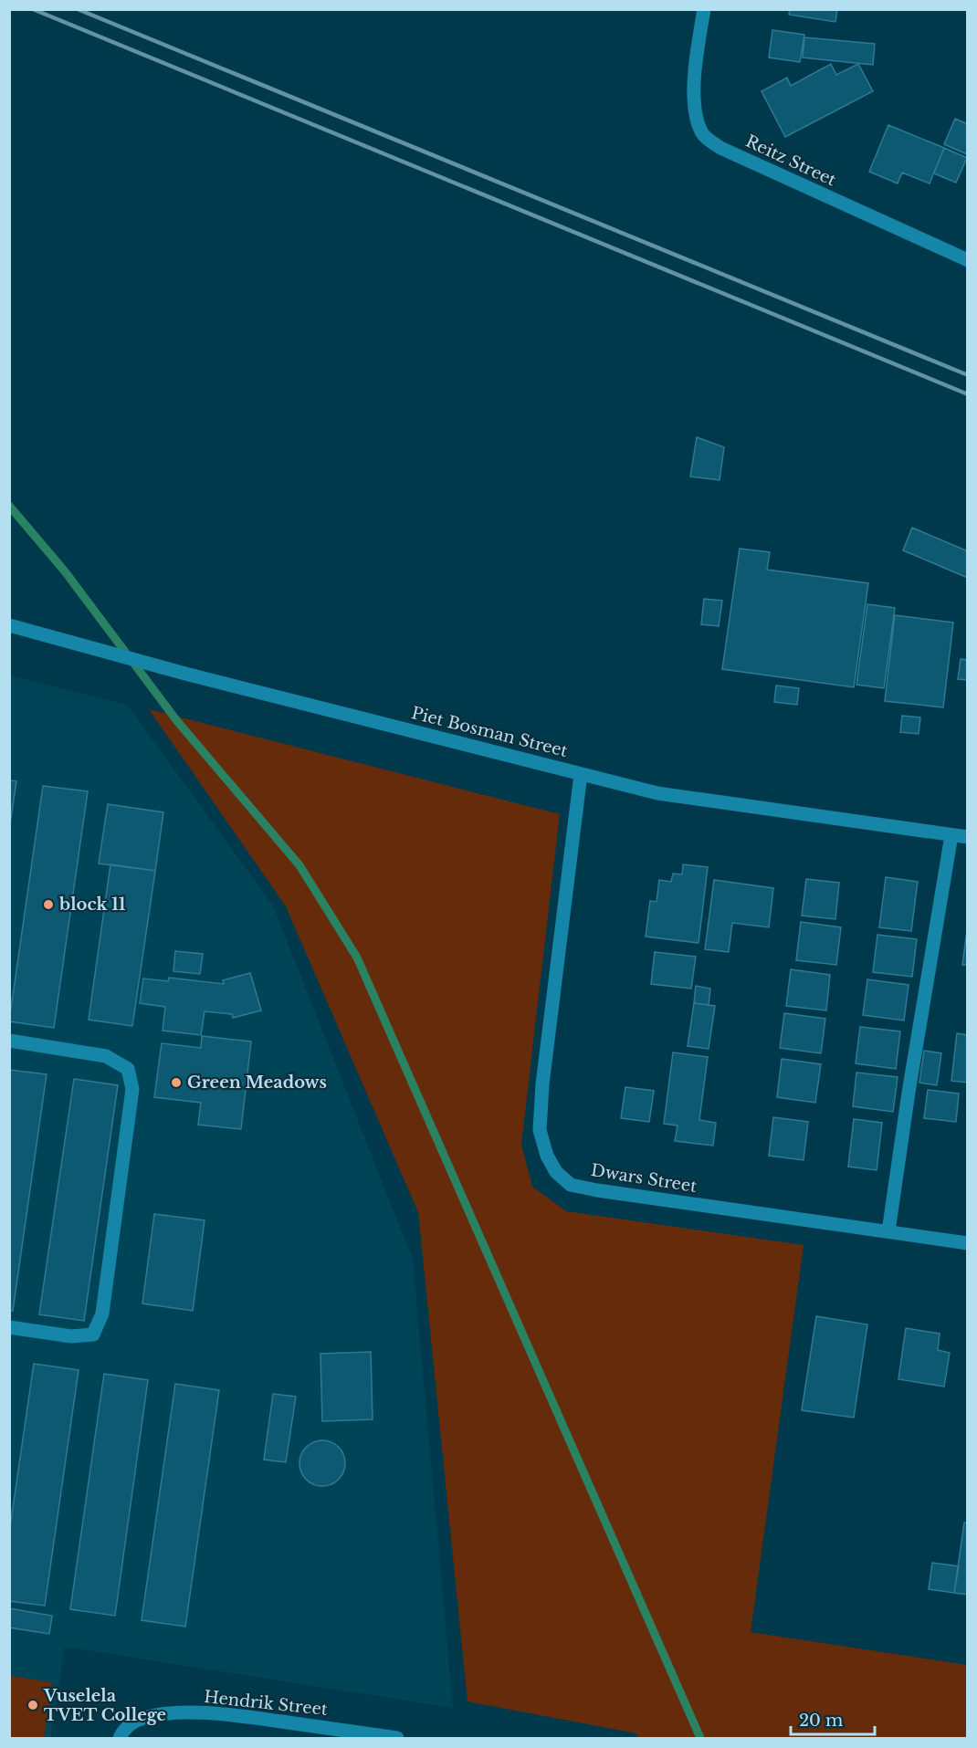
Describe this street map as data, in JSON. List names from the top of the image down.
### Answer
{
  "streets": {
    "street": [
      "Reitz Street",
      "Piet Bosman Street",
      "Dwars Street",
      "Hendrik Street"
    ]
  },
  "crossings": [
    ["Piet Bosman Street", "Dwars Street"]
  ],
  "places": ["block 11", "Green Meadows", "Vuselela TVET College"],
  "scale_bar": "20 m"
}
